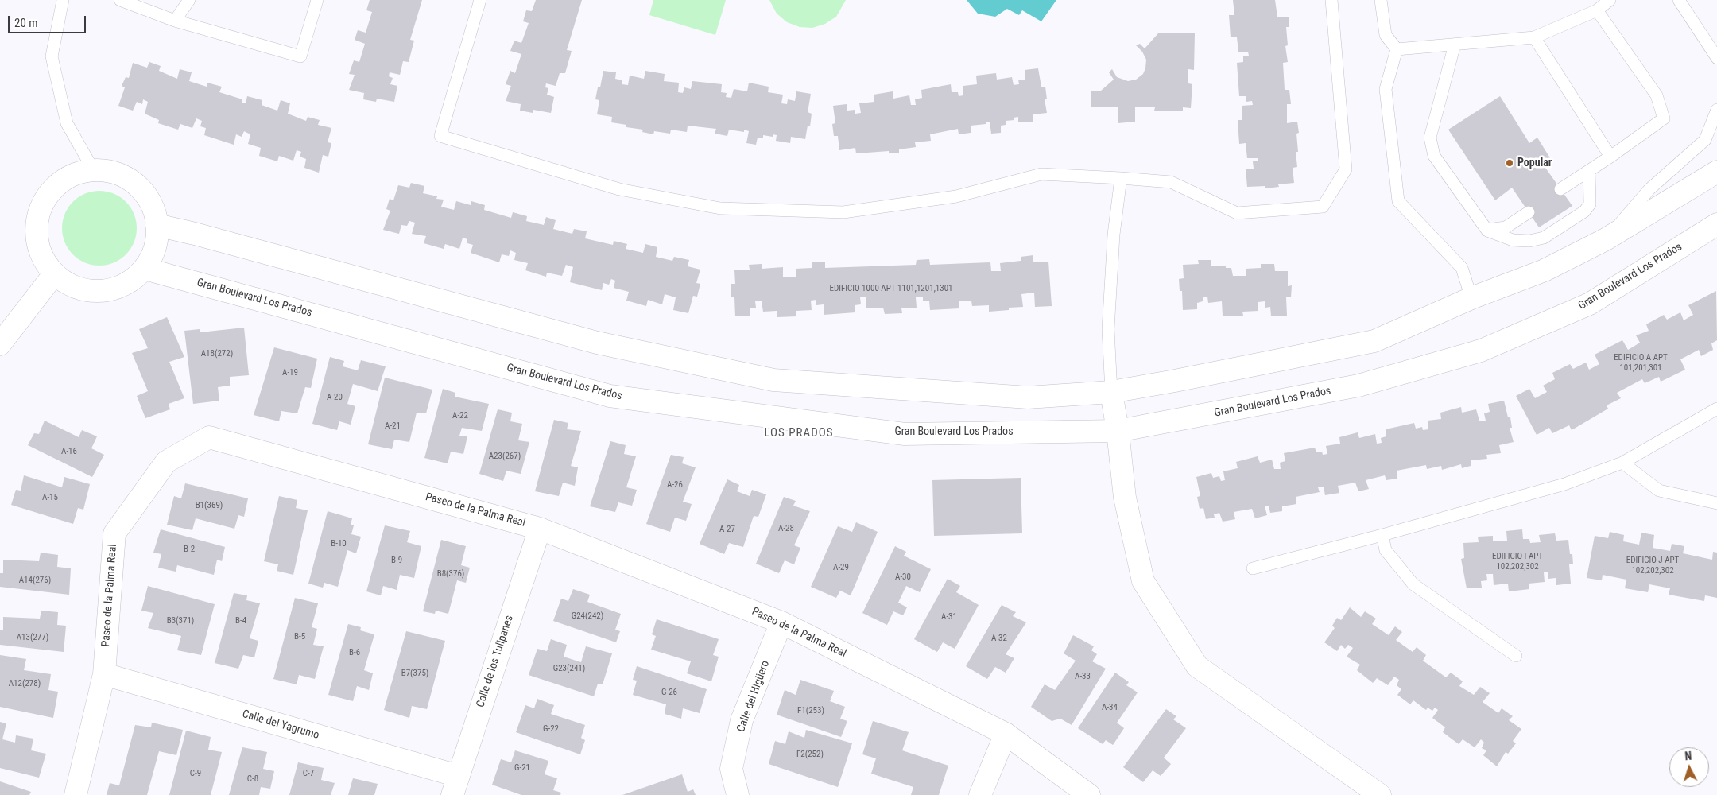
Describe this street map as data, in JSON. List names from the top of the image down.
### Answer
{
  "streets": {
    "street": [
      "Gran Boulevard Los Prados",
      "Paseo de la Palma Real",
      "Calle de los Tulipanes",
      "Calle del Higüero",
      "Calle del Yagrumo"
    ]
  },
  "crossings": [
    ["Paseo de la Palma Real", "Calle de los Tulipanes"],
    ["Paseo de la Palma Real", "Calle del Higüero"],
    ["Paseo de la Palma Real", "Calle del Yagrumo"],
    ["Calle de los Tulipanes", "Calle del Yagrumo"]
  ],
  "districts": ["LOS PRADOS"],
  "places": ["Popular"],
  "house_numbers": [
    "EDIFICIO 1000 APT 1101,1201,1301",
    "A18(272)",
    "EDIFICIO A APT 101,201,301",
    "A-19",
    "A-20",
    "A-22",
    "A-21",
    "A-16",
    "A23(267)",
    "A-26",
    "A-15",
    "B1(369)",
    "A-28",
    "A-27",
    "B-10",
    "B-2",
    "EDIFICIO I APT 102,202,302",
    "B-9",
    "EDIFICIO J APT 102,202,302",
    "A-29",
    "B8(376)",
    "A-30",
    "A14(276)",
    "G24(242)",
    "A-31",
    "B3(371)",
    "B-4",
    "B-5",
    "A13(277)",
    "A-32",
    "B-6",
    "G23(241)",
    "B7(375)",
    "A-33",
    "A12(278)",
    "G-26",
    "A-34",
    "F1(253)",
    "G-22",
    "F2(252)",
    "G-21",
    "C-9",
    "C-7",
    "C-8"
  ],
  "scale_bar": "20 m",
  "north": "top"
}
